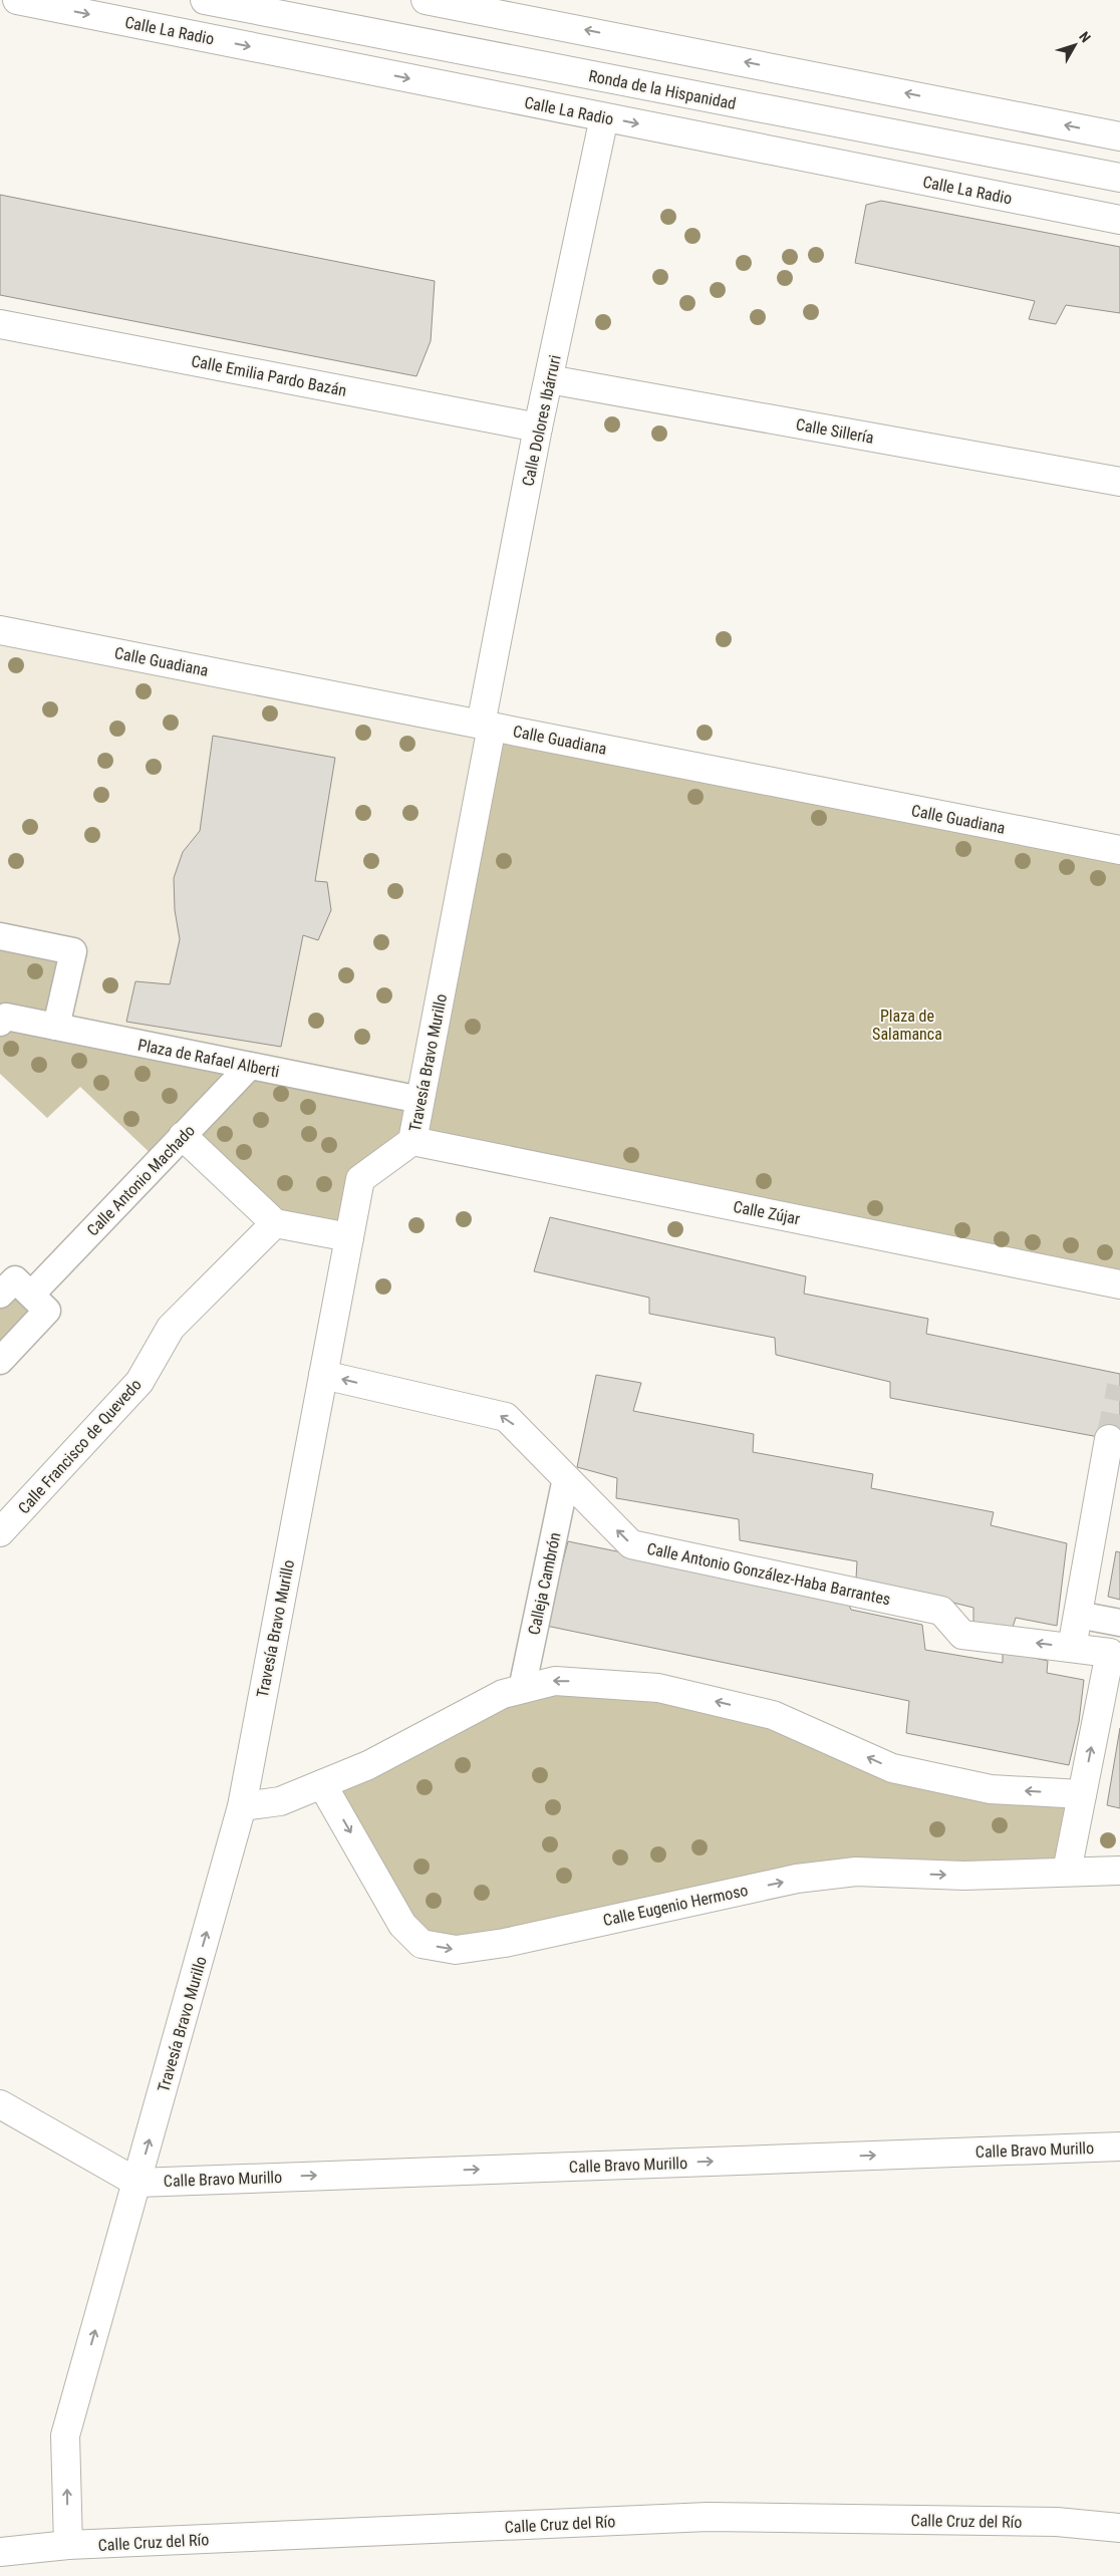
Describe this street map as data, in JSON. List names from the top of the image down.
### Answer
{
  "streets": {
    "street": [
      "Calle La Radio",
      "Ronda de la Hispanidad",
      "Calle Emilia Pardo Bazán",
      "Calle Dolores Ibárruri",
      "Calle Sillería",
      "Calle Guadiana",
      "Plaza de Rafael Alberti",
      "Travesía Bravo Murillo",
      "Calle Antonio Machado",
      "Calle Zújar",
      "Calle Francisco de Quevedo",
      "Calle Antonio González-Haba Barrantes",
      "Calleja Cambrón",
      "Calle Eugenio Hermoso",
      "Calle Bravo Murillo",
      "Calle Cruz del Río"
    ]
  },
  "crossings": [
    ["Calle La Radio", "Calle Dolores Ibárruri"],
    ["Calle Emilia Pardo Bazán", "Calle Dolores Ibárruri"],
    ["Calle Dolores Ibárruri", "Calle Sillería"],
    ["Calle Dolores Ibárruri", "Calle Guadiana"],
    ["Calle Dolores Ibárruri", "Travesía Bravo Murillo"],
    ["Calle Guadiana", "Travesía Bravo Murillo"],
    ["Plaza de Rafael Alberti", "Travesía Bravo Murillo"],
    ["Plaza de Rafael Alberti", "Calle Antonio Machado"],
    ["Travesía Bravo Murillo", "Calle Zújar"],
    ["Travesía Bravo Murillo", "Calle Antonio González-Haba Barrantes"],
    ["Travesía Bravo Murillo", "Calle Bravo Murillo"],
    ["Travesía Bravo Murillo", "Calle Cruz del Río"],
    ["Calle Antonio González-Haba Barrantes", "Calleja Cambrón"]
  ],
  "one_way": ["Travesía Bravo Murillo", "Calle Bravo Murillo"],
  "parks": ["Plaza de Salamanca"],
  "north": "top right"
}
